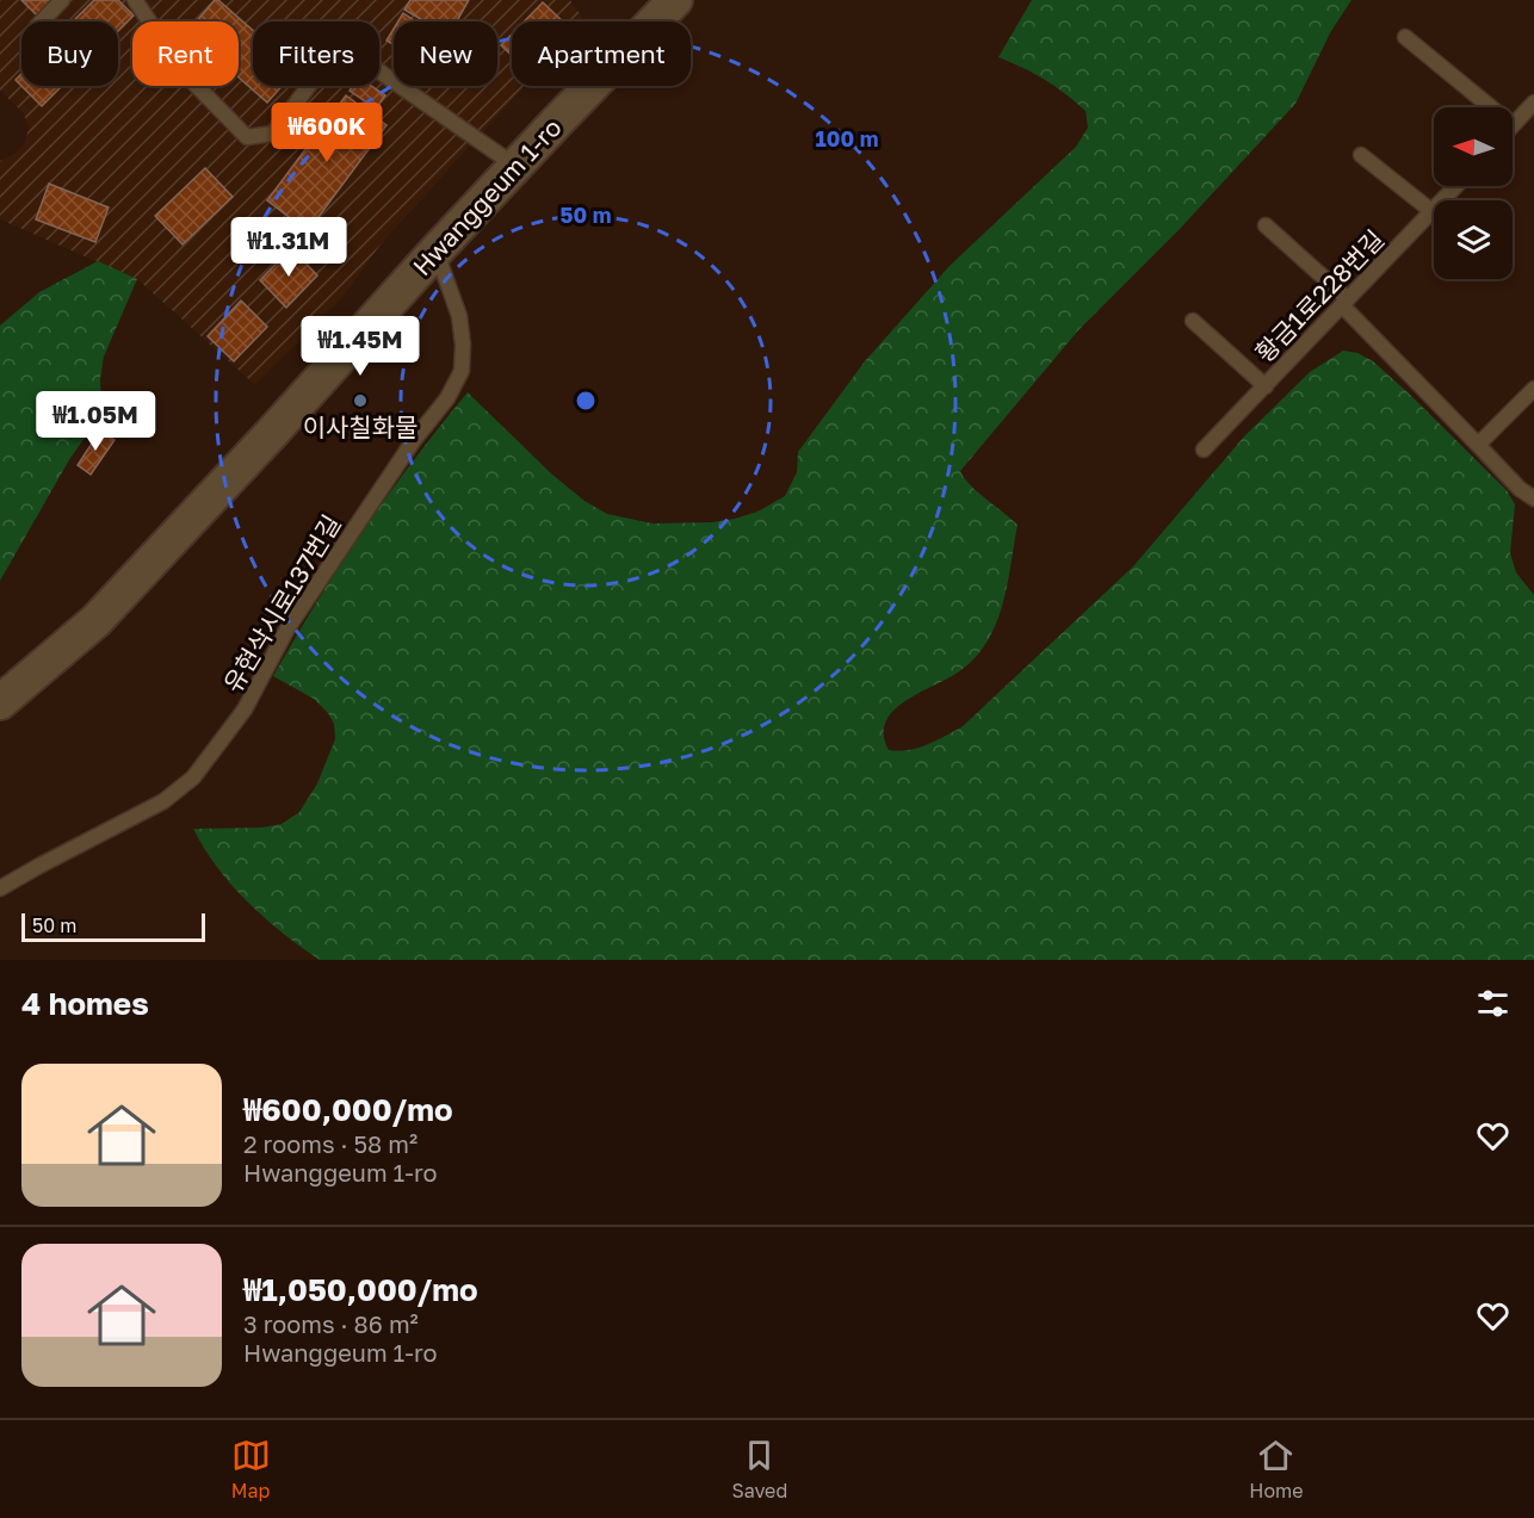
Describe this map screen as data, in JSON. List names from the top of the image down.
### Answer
{
  "streets": {
    "street": ["Hwanggeum 1-ro"],
    "lane": ["황금1로228번길", "유현삭시로137번길"]
  },
  "crossings": [
    ["Hwanggeum 1-ro", "유현삭시로137번길"]
  ],
  "places": ["이사칠화물"],
  "scale_bar": "50 m",
  "north": "left",
  "page": {
    "chip": [
      "Buy",
      "Rent",
      "Filters",
      "New",
      "Apartment"
    ],
    "price": [
      "₩600K",
      "₩1.31M",
      "₩1.45M",
      "₩1.05M"
    ],
    "scale": "50 m",
    "heading": "4 homes",
    "list": [
      {
        "name": "₩600,000/mo",
        "note": "2 rooms · 58 m² · Hwanggeum 1-ro"
      },
      {
        "name": "₩1,050,000/mo",
        "note": "3 rooms · 86 m² · Hwanggeum 1-ro"
      }
    ],
    "tabs": ["Map", "Saved", "Home"]
  },
  "rings": ["100 m", "50 m"]
}
